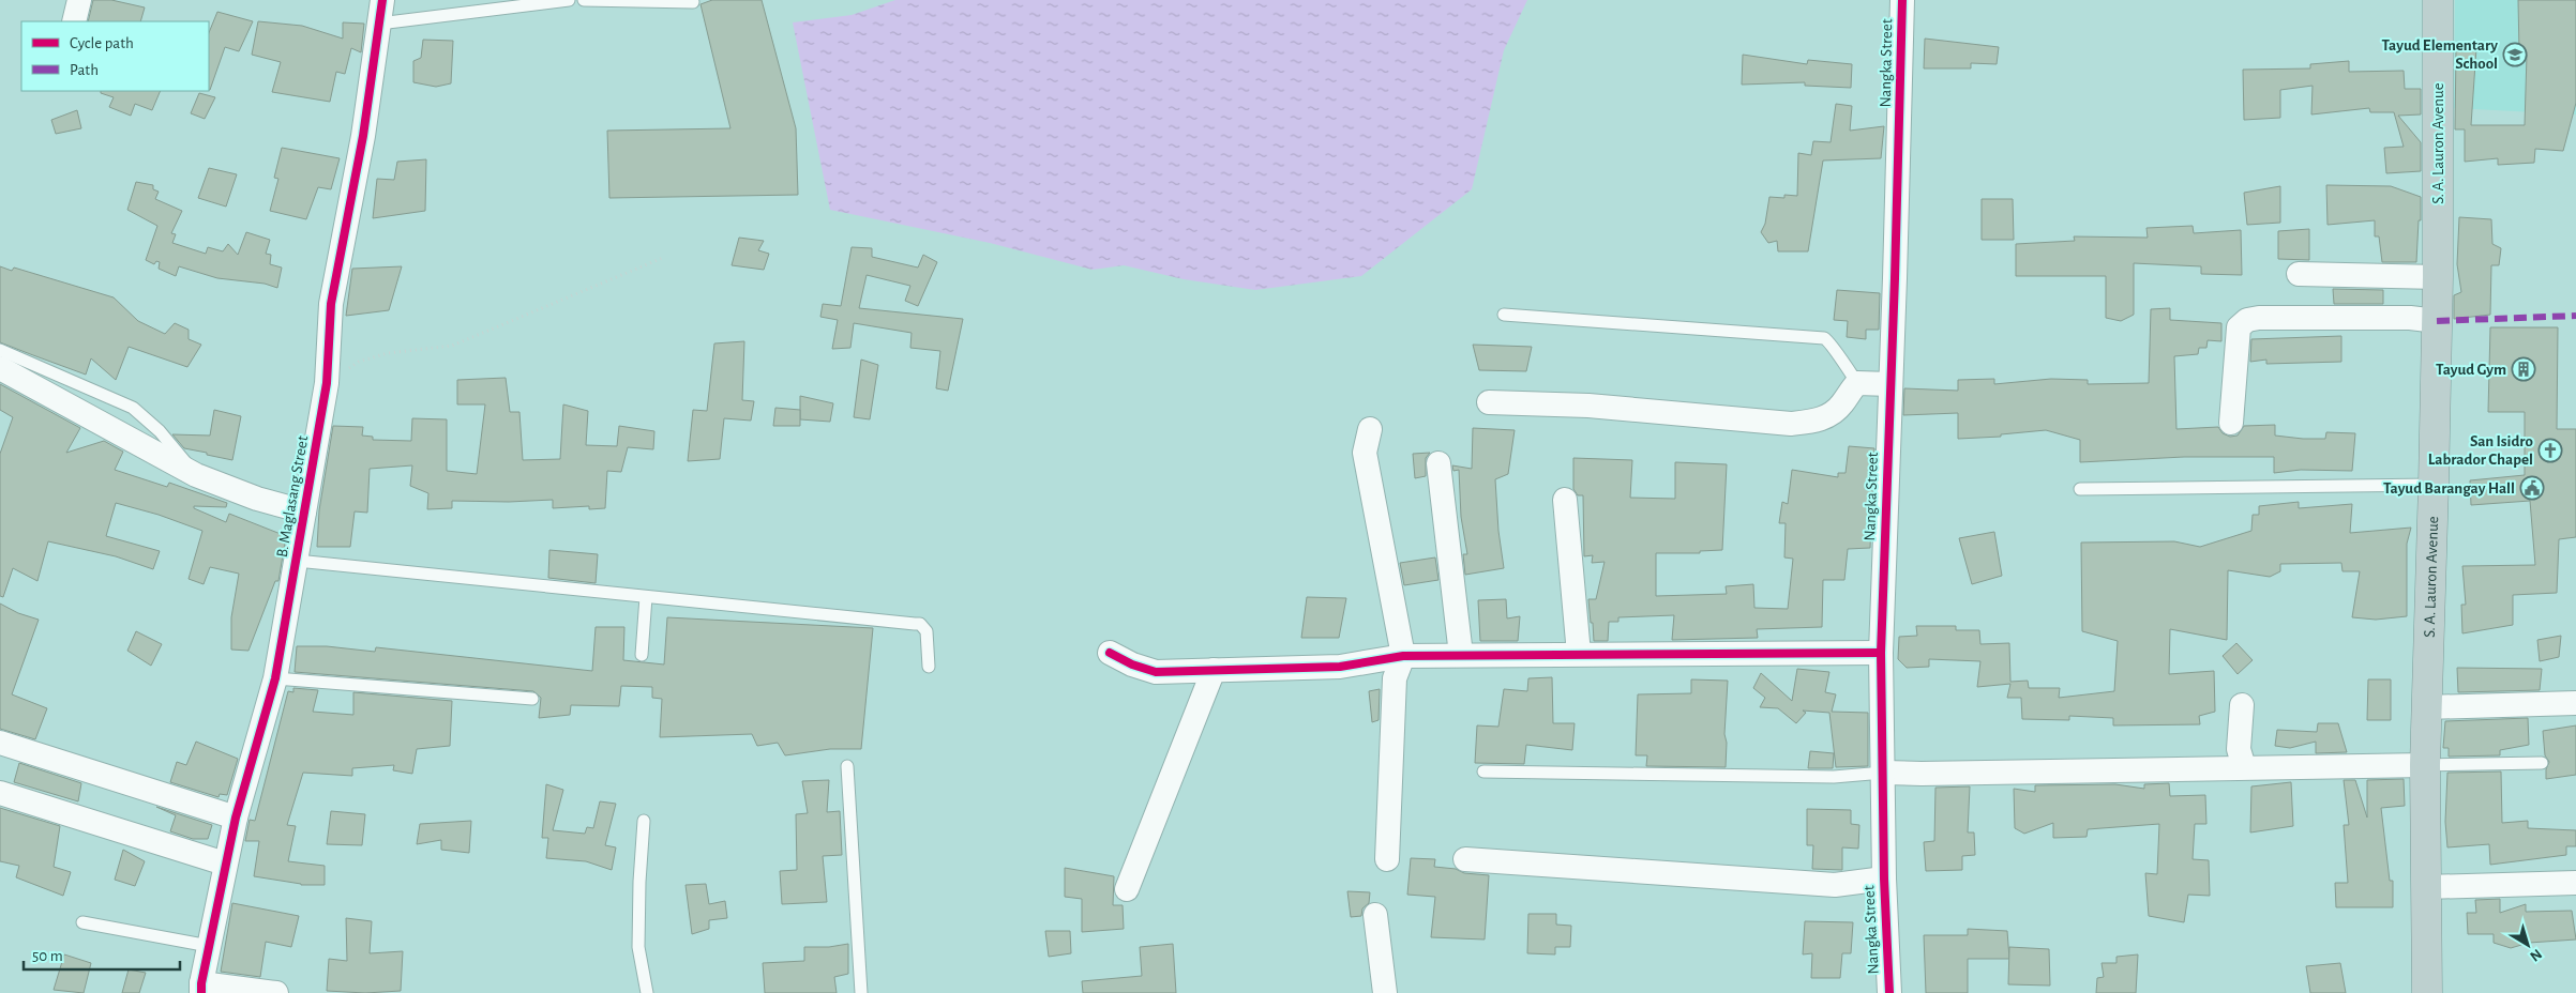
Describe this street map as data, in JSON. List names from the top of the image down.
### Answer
{
  "streets": {
    "highway": ["S. A. Lauron Avenue"],
    "street": ["Nangka Street", "B. Maglasang Street"]
  },
  "places": {
    "school or university": ["Tayud Elementary School"],
    "building": ["Tayud Gym"],
    "church": ["San Isidro Labrador Chapel"],
    "public building": ["Tayud Barangay Hall"]
  },
  "legend": ["Cycle path", "Path"],
  "scale_bar": "50 m",
  "north": "bottom right"
}
